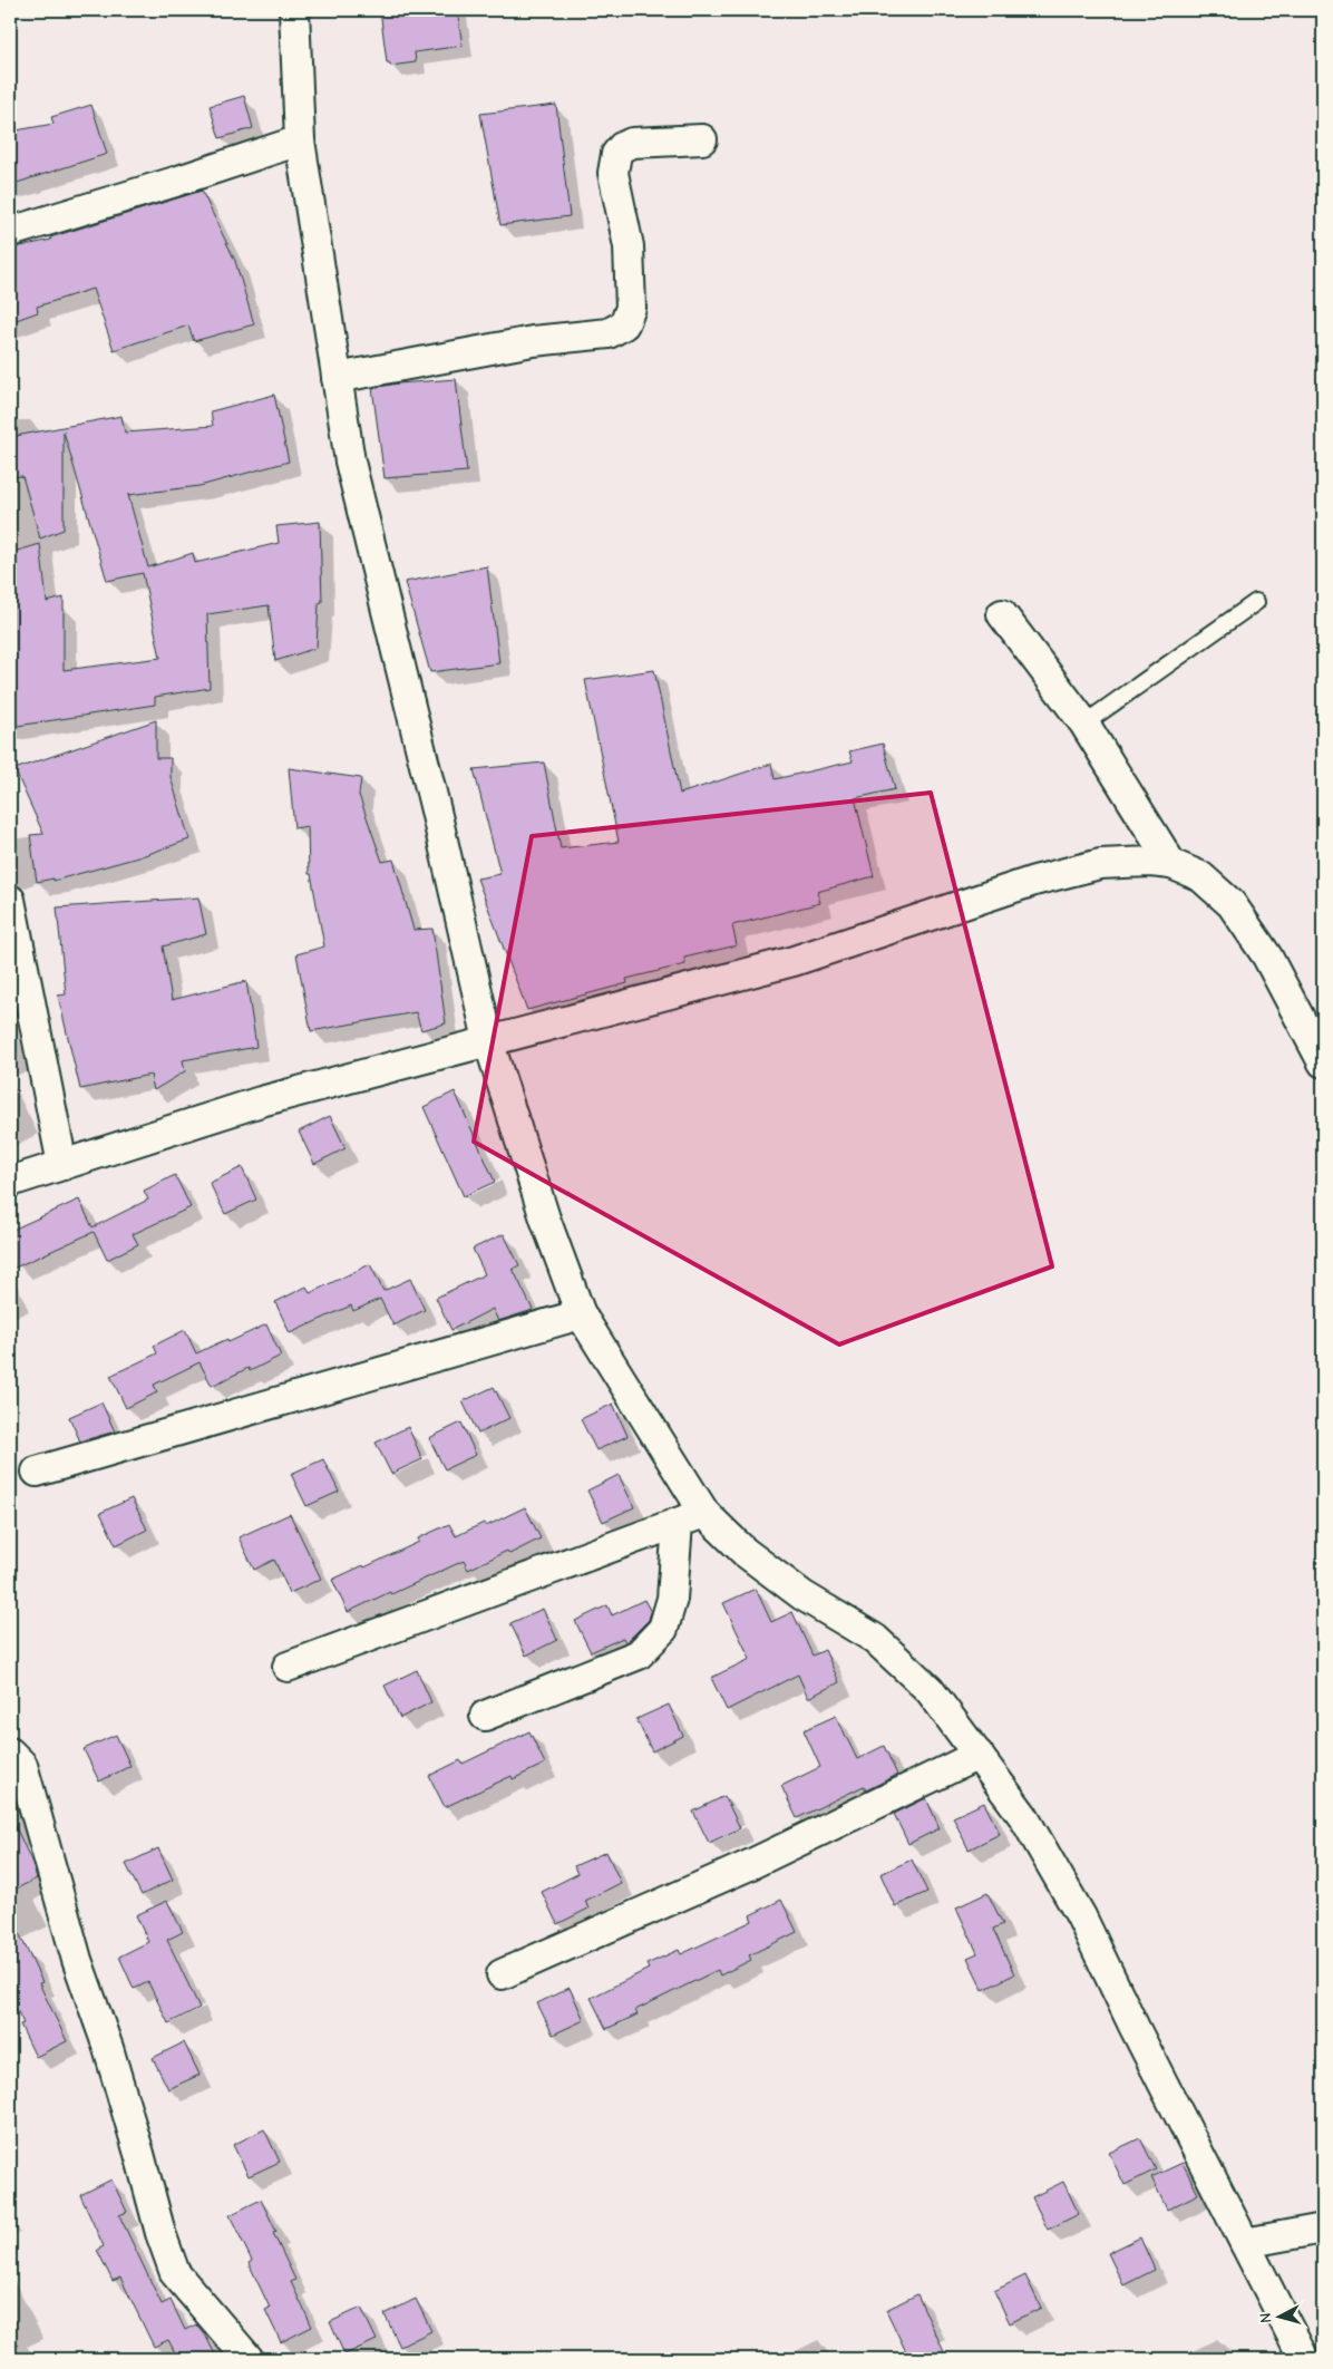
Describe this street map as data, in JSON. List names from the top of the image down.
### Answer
{
  "north": "left"
}
